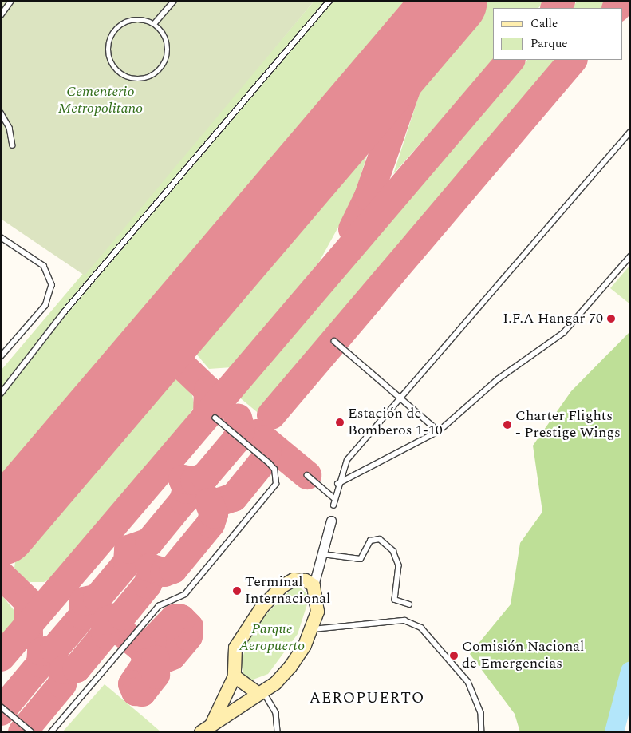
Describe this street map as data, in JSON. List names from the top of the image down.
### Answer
{
  "districts": ["AEROPUERTO"],
  "parks": ["Cementerio Metropolitano", "Parque Aeropuerto"],
  "places": [
    "I.F.A Hangar 70",
    "Estación de Bomberos 1-10",
    "Charter Flights - Prestige Wings",
    "Terminal Internacional",
    "Comisión Nacional de Emergencias"
  ],
  "legend": ["Calle", "Parque"]
}
